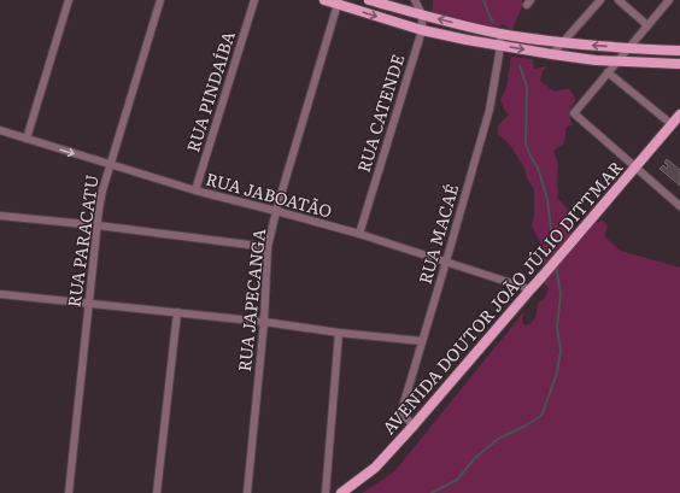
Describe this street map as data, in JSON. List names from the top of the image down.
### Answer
{
  "streets": {
    "main road": ["AVENIDA DOUTOR JOÃO JÚLIO DITTMAR"],
    "street": [
      "RUA PINDAÍBA",
      "RUA CATENDE",
      "RUA JABOATÃO",
      "RUA MACAÉ",
      "RUA PARACATU",
      "RUA JAPECANGA"
    ]
  },
  "crossings": [
    ["RUA PINDAÍBA", "RUA JABOATÃO"],
    ["RUA CATENDE", "RUA JABOATÃO"],
    ["RUA JABOATÃO", "RUA MACAÉ"],
    ["RUA JABOATÃO", "RUA PARACATU"],
    ["RUA JABOATÃO", "AVENIDA DOUTOR JOÃO JÚLIO DITTMAR"],
    ["RUA JABOATÃO", "RUA JAPECANGA"],
    ["RUA MACAÉ", "AVENIDA DOUTOR JOÃO JÚLIO DITTMAR"]
  ]
}
